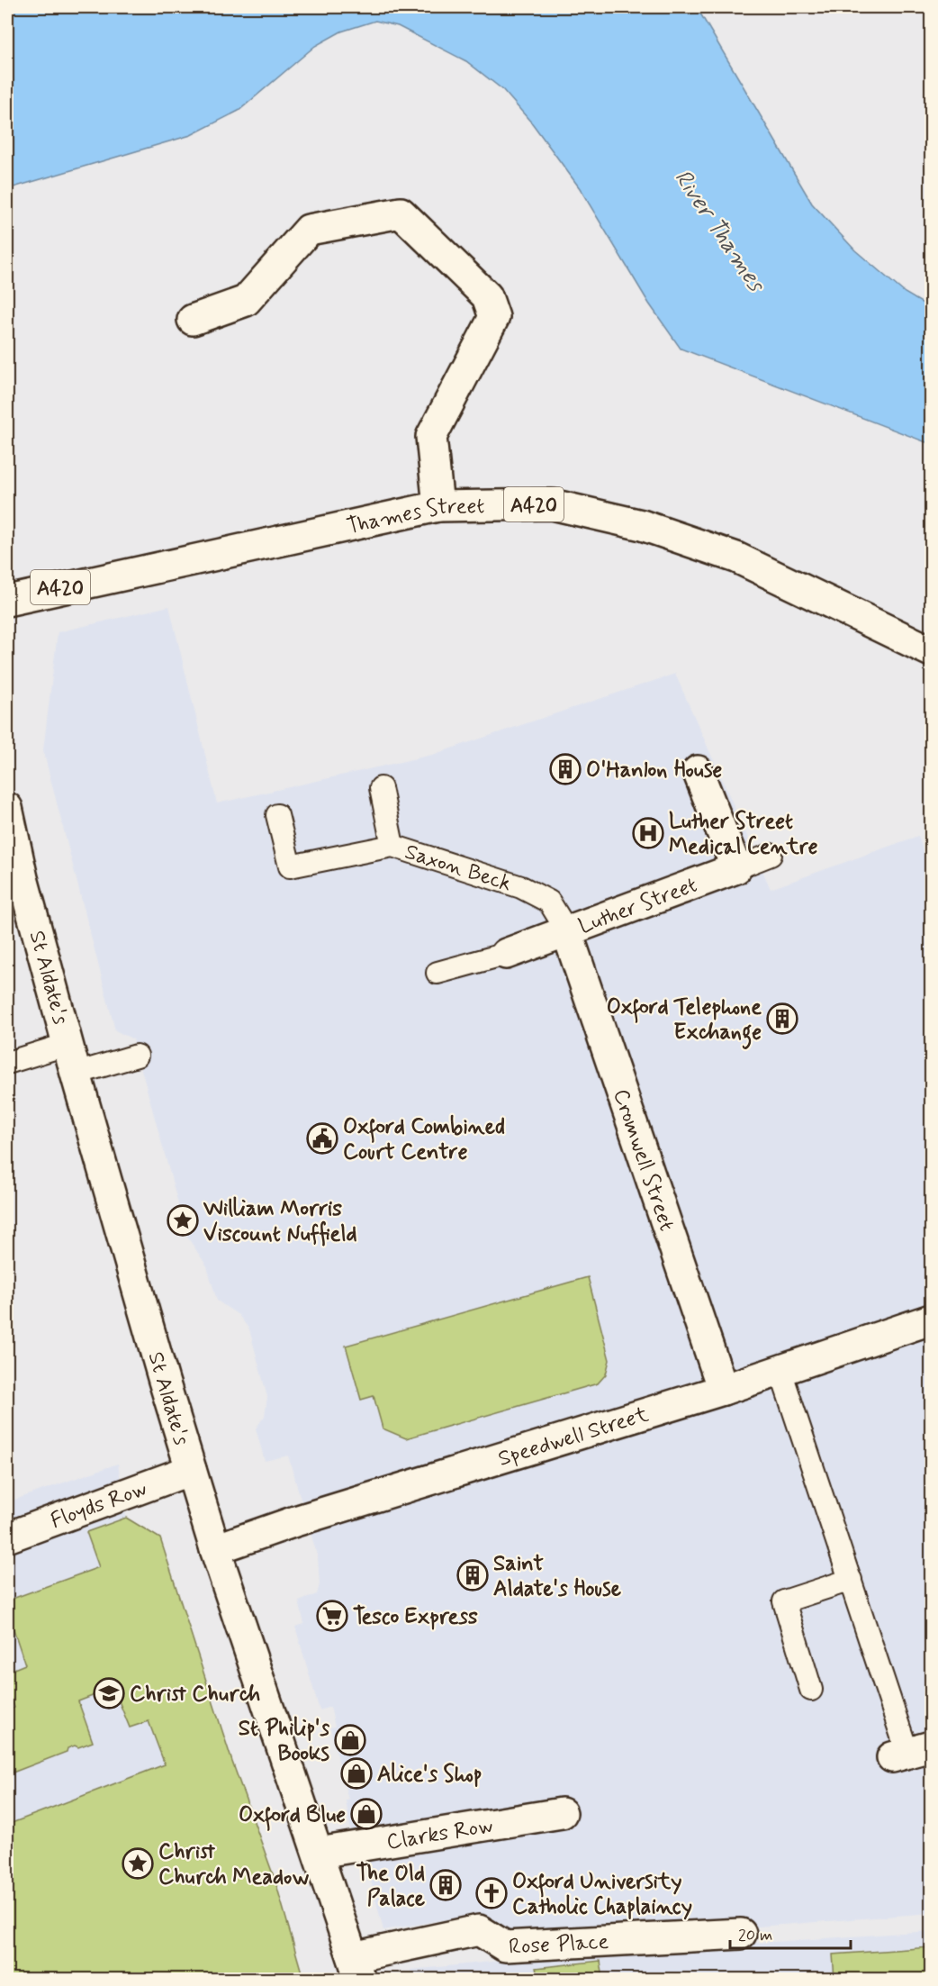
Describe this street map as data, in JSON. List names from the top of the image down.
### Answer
{
  "streets": {
    "street": [
      "A420",
      "Thames Street",
      "Luther Street",
      "St Aldate's",
      "Cromwell Street",
      "Speedwell Street",
      "Floyds Row",
      "Clarks Row",
      "Rose Place"
    ],
    "lane": ["Saxon Beck"]
  },
  "crossings": [
    ["Saxon Beck", "Luther Street"],
    ["Saxon Beck", "Cromwell Street"],
    ["Luther Street", "Cromwell Street"],
    ["St Aldate's", "Speedwell Street"],
    ["St Aldate's", "Floyds Row"],
    ["St Aldate's", "Clarks Row"],
    ["St Aldate's", "Rose Place"],
    ["Cromwell Street", "Speedwell Street"]
  ],
  "water": ["River Thames"],
  "places": {
    "building": [
      "O'Hanlon House",
      "Oxford Telephone Exchange",
      "Saint Aldate's House",
      "The Old Palace"
    ],
    "hospital": ["Luther Street Medical Centre"],
    "public building": ["Oxford Combined Court Centre"],
    "place": ["William Morris Viscount Nuffield", "Christ Church Meadow"],
    "supermarket": ["Tesco Express"],
    "school or university": ["Christ Church"],
    "shop": ["St Philip's Books", "Alice's Shop", "Oxford Blue"],
    "church": ["Oxford University Catholic Chaplaincy"]
  },
  "scale_bar": "20 m"
}
